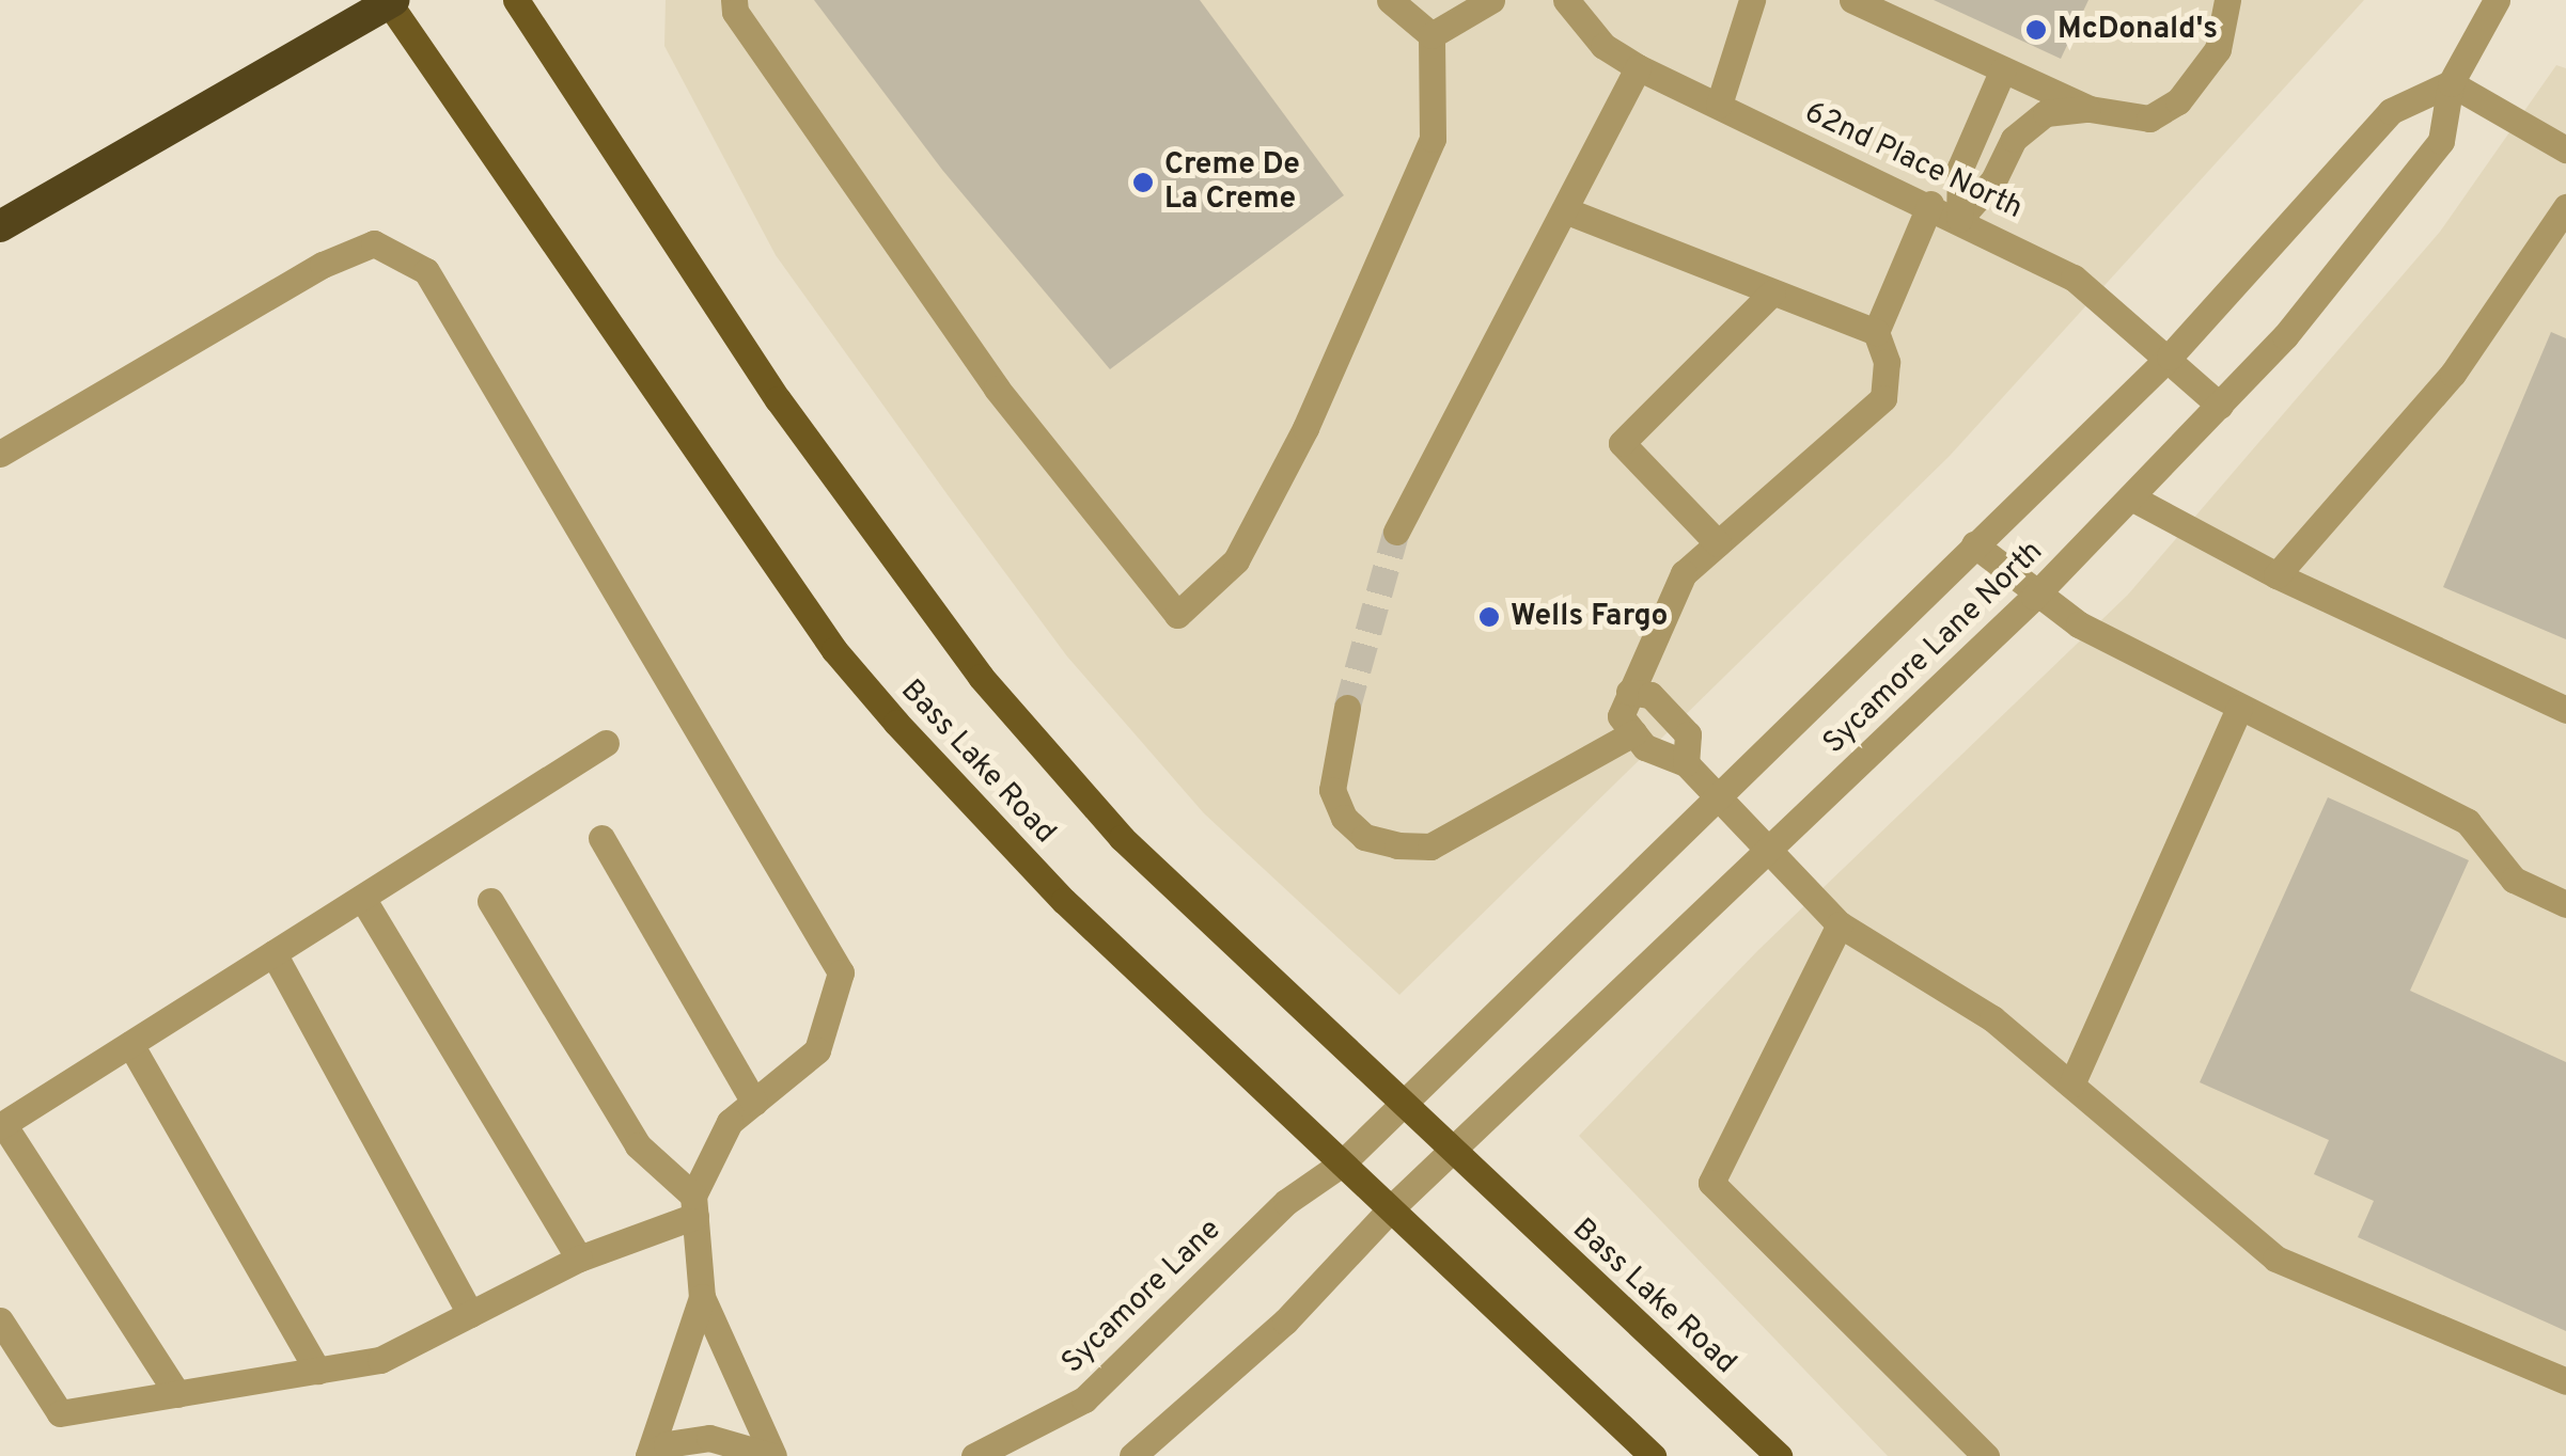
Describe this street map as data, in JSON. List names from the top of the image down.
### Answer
{
  "streets": {
    "main road": ["Bass Lake Road"],
    "street": ["62nd Place North", "Sycamore Lane North", "Sycamore Lane"]
  },
  "crossings": [
    ["62nd Place North", "Sycamore Lane North"],
    ["Sycamore Lane North", "Bass Lake Road"],
    ["Sycamore Lane North", "Sycamore Lane"],
    ["Bass Lake Road", "Sycamore Lane"]
  ],
  "places": ["McDonald's", "Creme De La Creme", "Wells Fargo"]
}
